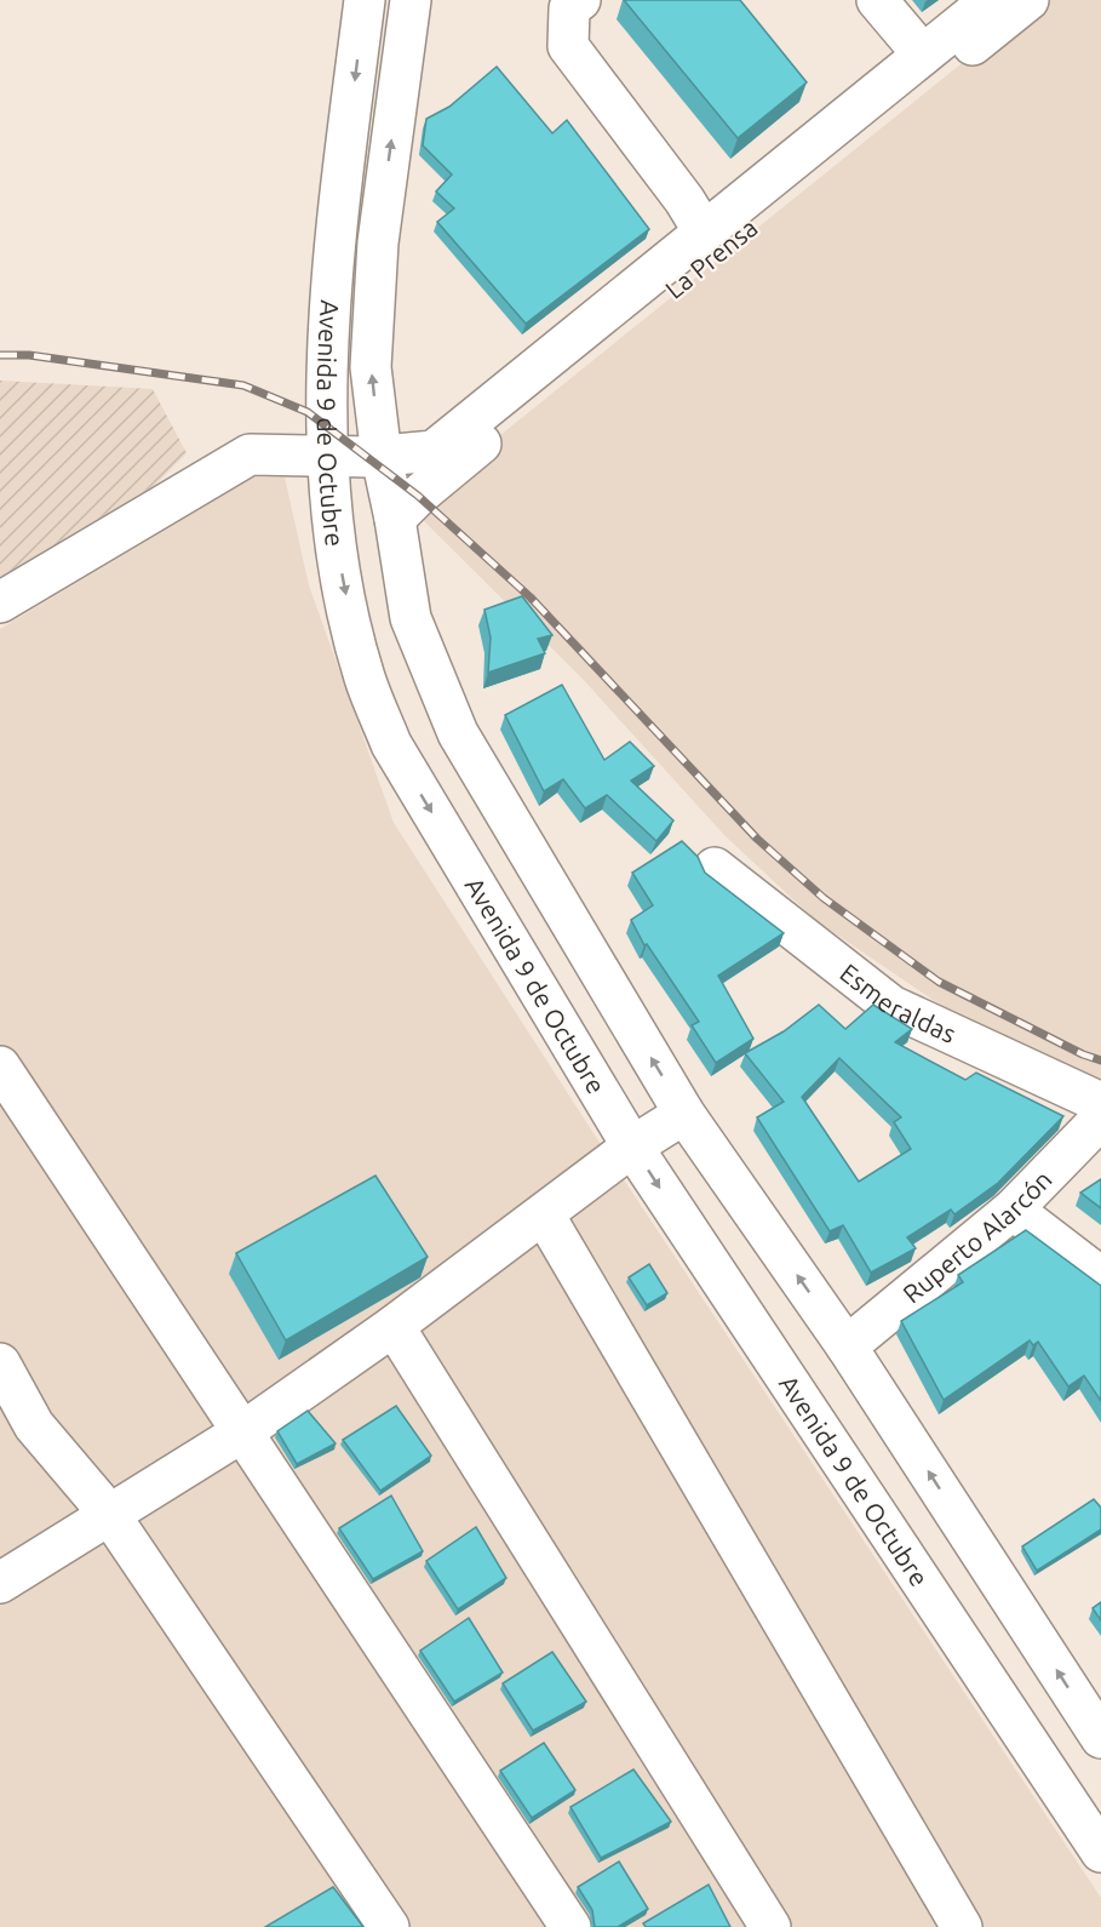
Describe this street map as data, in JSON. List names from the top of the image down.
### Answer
{
  "streets": {
    "main road": [
      "La Prensa",
      "Avenida 9 de Octubre",
      "Esmeraldas",
      "Ruperto Alarcón"
    ]
  },
  "crossings": [
    ["La Prensa", "Avenida 9 de Octubre"],
    ["Avenida 9 de Octubre", "Ruperto Alarcón"]
  ]
}
